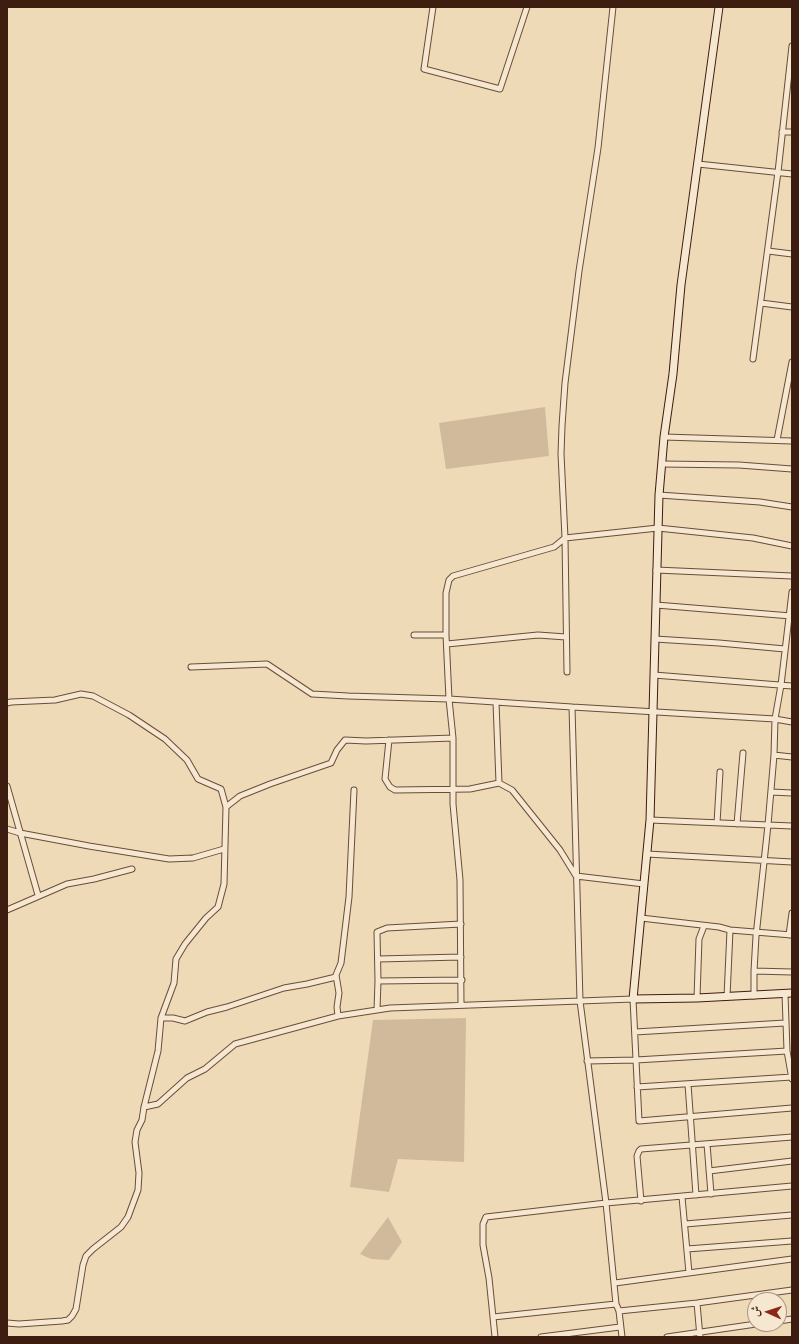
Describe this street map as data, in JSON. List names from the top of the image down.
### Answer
{
  "north": "left"
}
